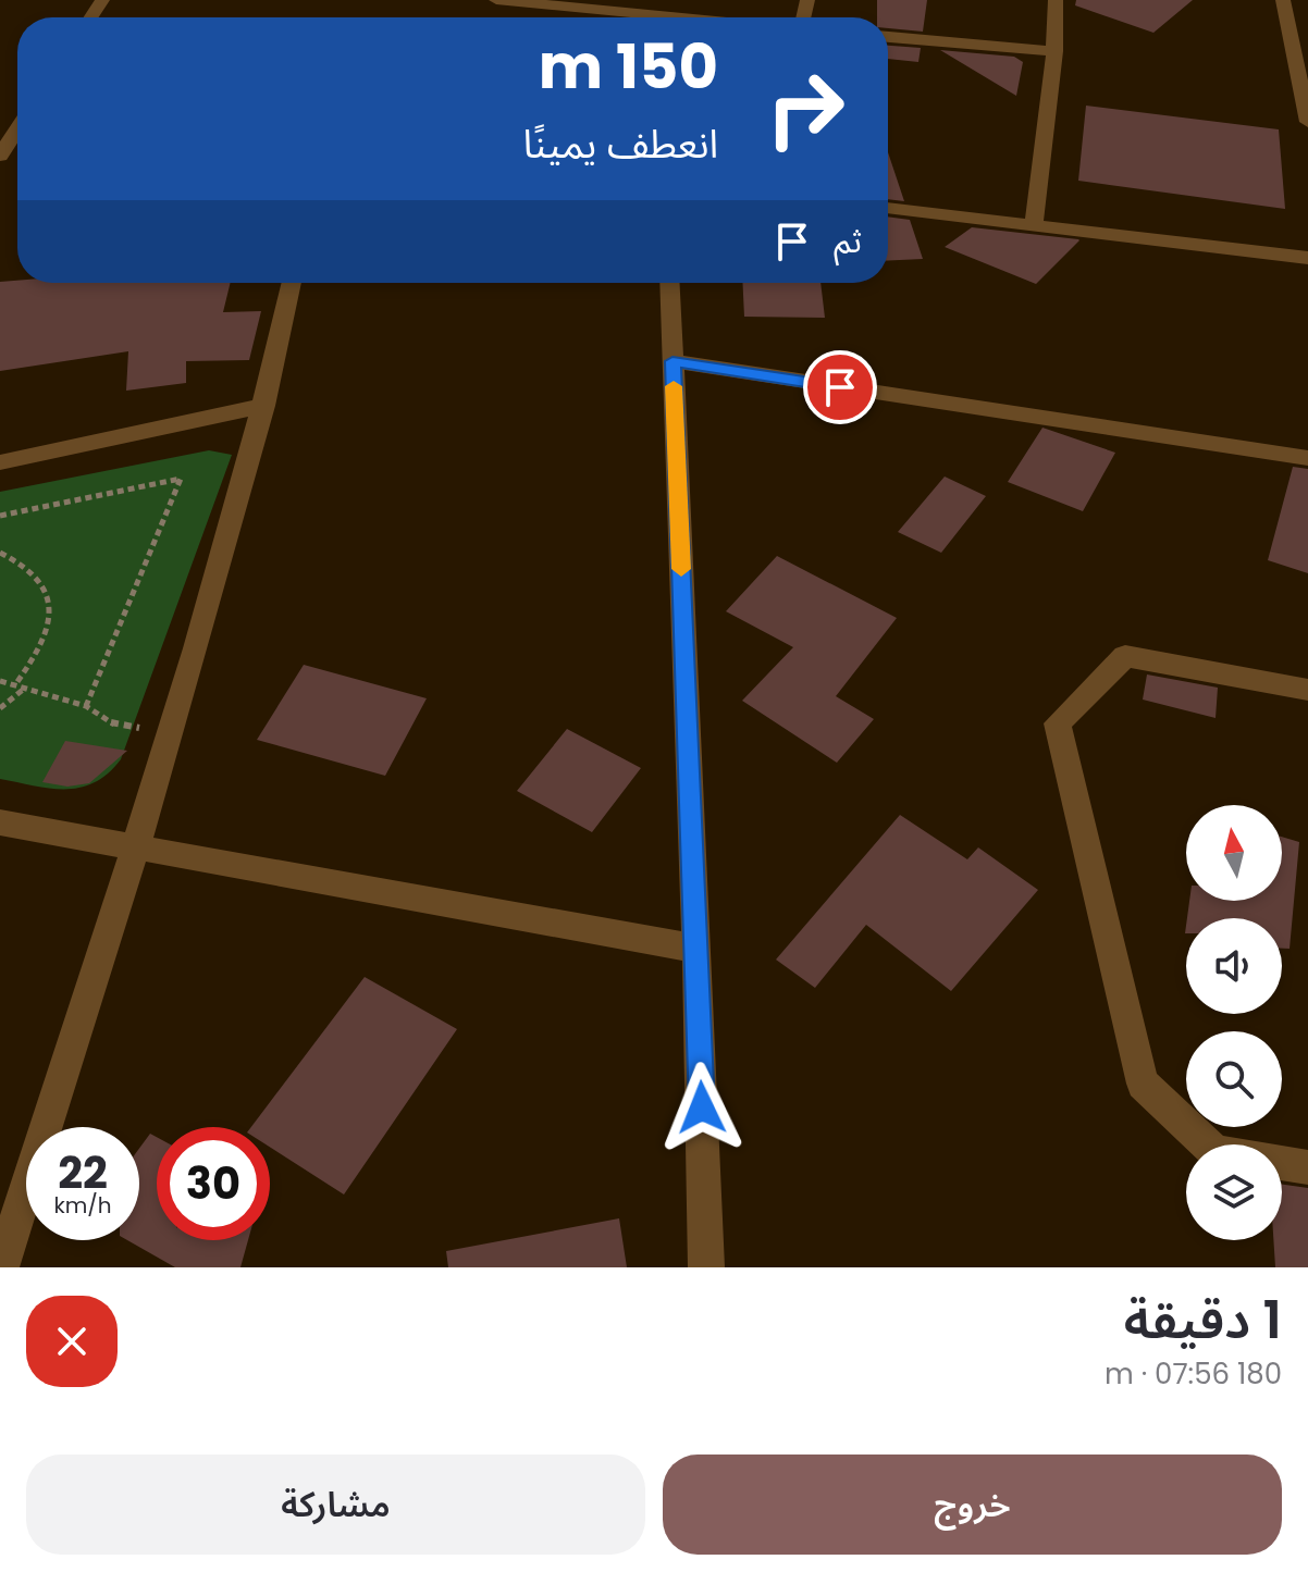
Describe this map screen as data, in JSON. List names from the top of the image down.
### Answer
{
  "north": "top",
  "page": {
    "turn": ["150 m", "انعطف يمينًا"],
    "then": "ثم",
    "speed": "22 km/h",
    "limit": "30",
    "heading": ["1 دقيقة", "180 m · 07:56"],
    "buttons": ["خروج", "مشاركة"]
  }
}
